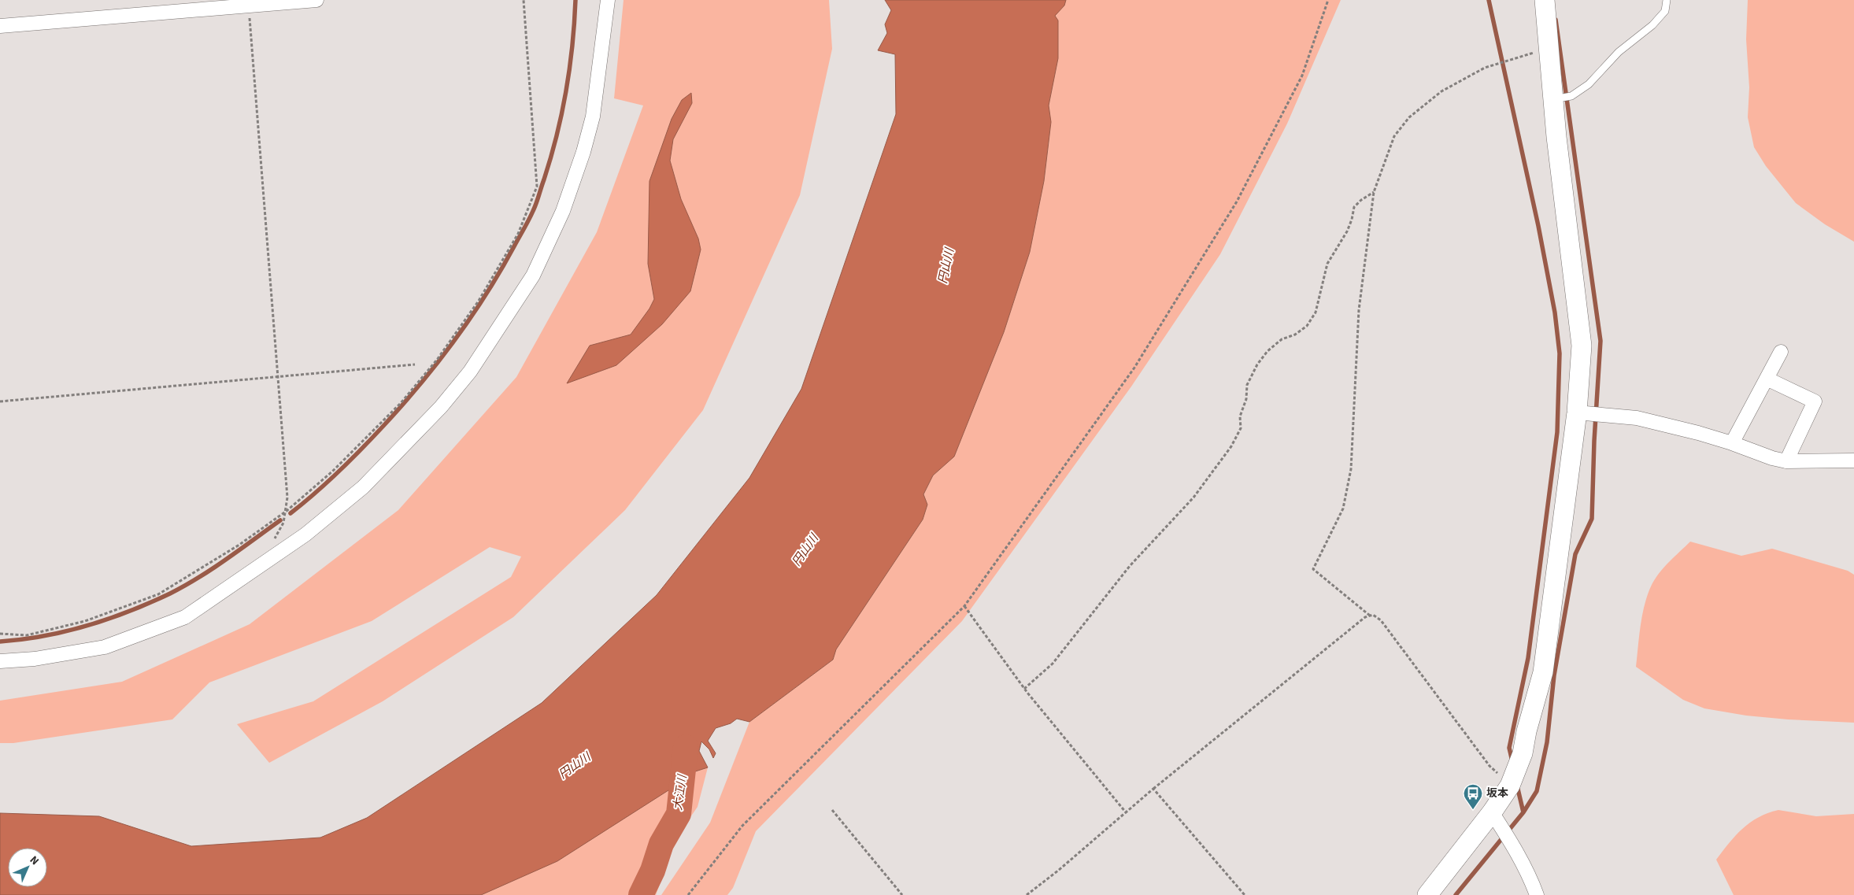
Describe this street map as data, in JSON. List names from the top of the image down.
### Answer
{
  "water": ["円山川", "大江川"],
  "places": {
    "bus stop": ["坂本"]
  },
  "north": "top right"
}
